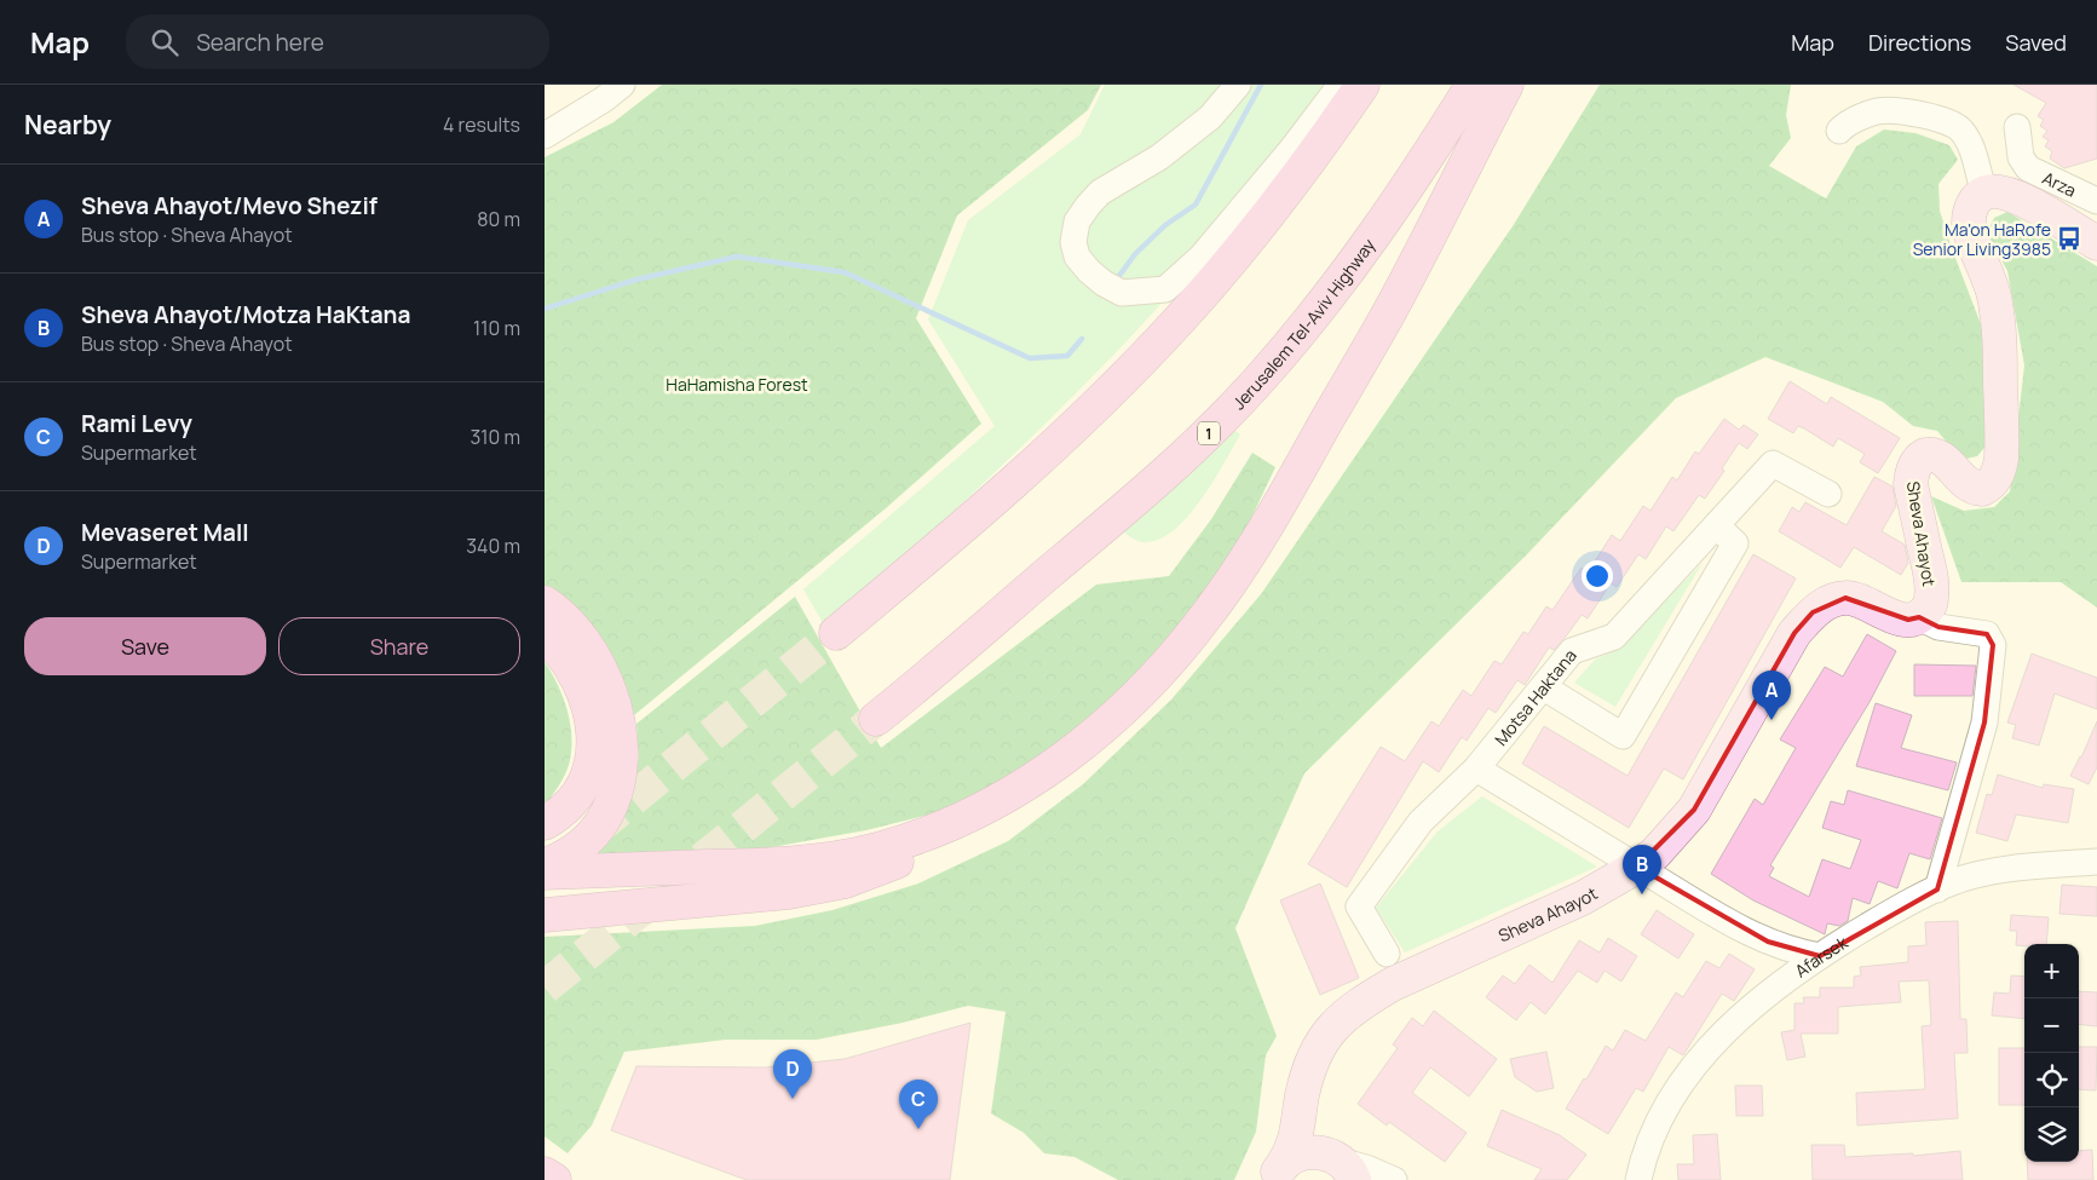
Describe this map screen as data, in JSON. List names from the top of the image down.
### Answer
{
  "streets": {
    "highway": ["Jerusalem Tel-Aviv Highway", "1"],
    "main road": ["Sheva Ahayot"],
    "street": ["Arza", "Motsa Haktana", "Afarsek"]
  },
  "parks": ["HaHamisha Forest"],
  "places": {
    "bus stop": ["Ma'on HaRofe Senior Living3985"]
  },
  "page": {
    "header": "Map",
    "search": "Search here",
    "nav": ["Map", "Directions", "Saved"],
    "heading": ["Nearby", "4 results"],
    "list": [
      {
        "mark": "A",
        "name": "Sheva Ahayot/Mevo Shezif",
        "note": "Bus stop · Sheva Ahayot",
        "value": "80 m"
      },
      {
        "mark": "B",
        "name": "Sheva Ahayot/Motza HaKtana",
        "note": "Bus stop · Sheva Ahayot",
        "value": "110 m"
      },
      {
        "mark": "C",
        "name": "Rami Levy",
        "note": "Supermarket",
        "value": "310 m"
      },
      {
        "mark": "D",
        "name": "Mevaseret Mall",
        "note": "Supermarket",
        "value": "340 m"
      }
    ],
    "buttons": ["Save", "Share"],
    "pins": [
      "A",
      "B",
      "D",
      "C"
    ],
    "map_buttons": ["+", "−"]
  }
}
